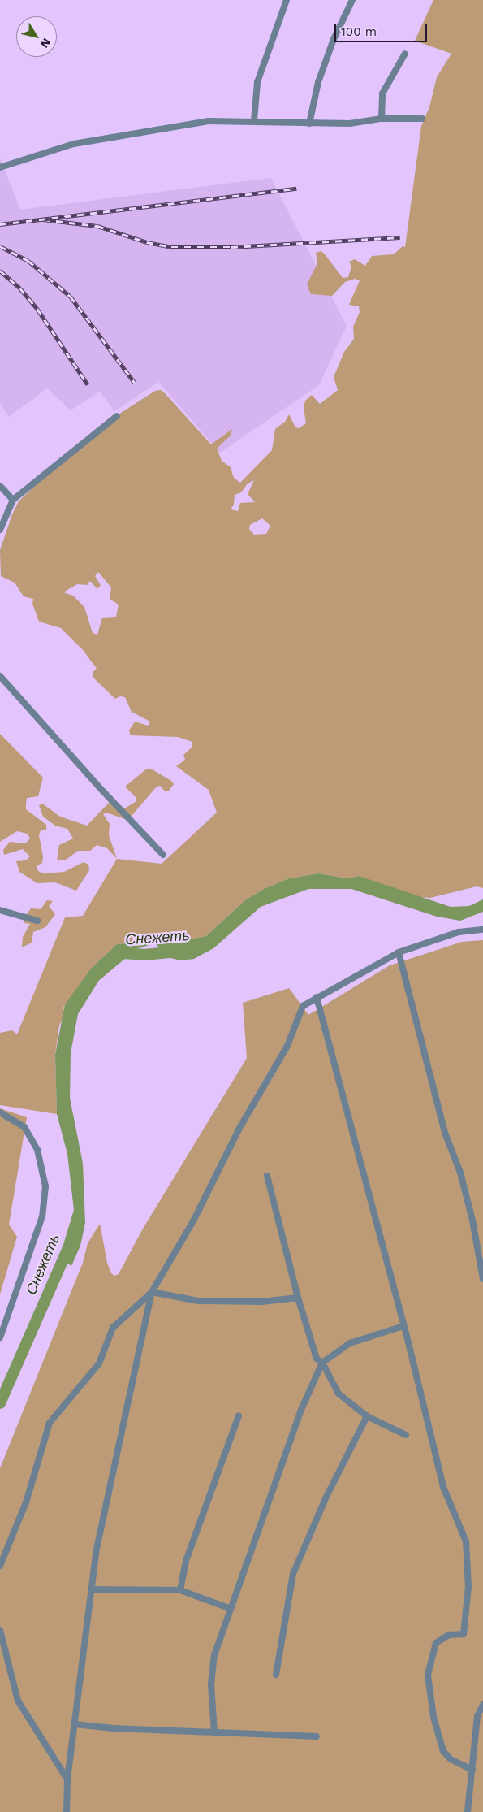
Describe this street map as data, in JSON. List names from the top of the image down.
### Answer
{
  "water": ["Снежеть"],
  "scale_bar": "100 m",
  "north": "bottom right"
}
